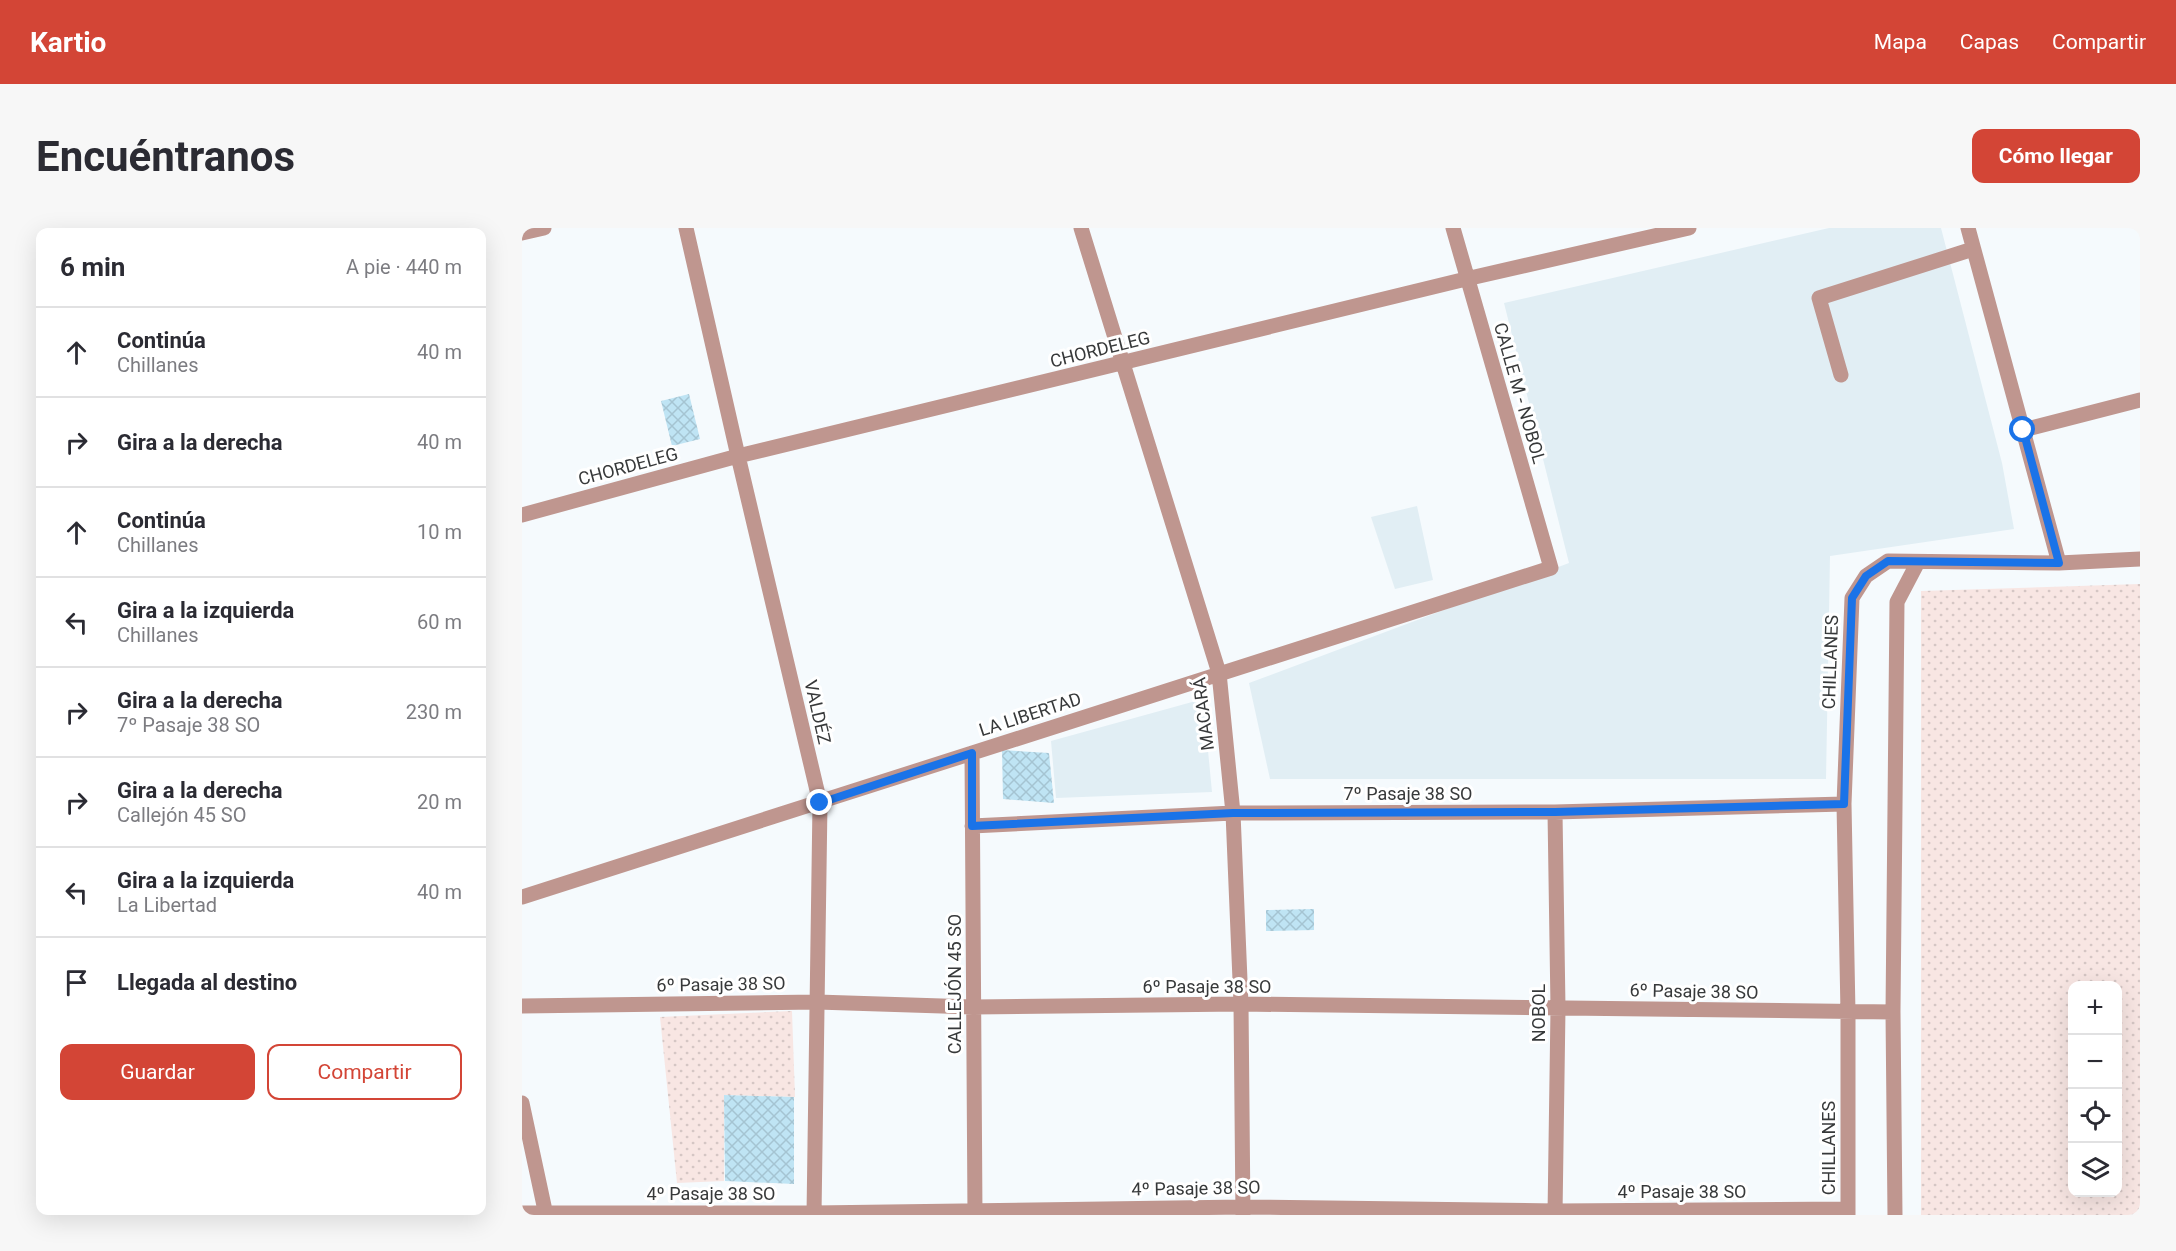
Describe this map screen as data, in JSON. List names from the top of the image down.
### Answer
{
  "streets": {
    "street": [
      "CHORDELEG",
      "CALLE M - NOBOL",
      "CHILLANES",
      "VALDÉZ",
      "LA LIBERTAD",
      "MACARÁ",
      "7º Pasaje 38 SO",
      "6º Pasaje 38 SO",
      "CALLEJÓN 45 SO",
      "NOBOL",
      "4º Pasaje 38 SO"
    ]
  },
  "crossings": [
    ["CHORDELEG", "CALLE M - NOBOL"],
    ["CHORDELEG", "VALDÉZ"],
    ["CHORDELEG", "MACARÁ"],
    ["CALLE M - NOBOL", "LA LIBERTAD"],
    ["CHILLANES", "7º Pasaje 38 SO"],
    ["CHILLANES", "6º Pasaje 38 SO"],
    ["CHILLANES", "4º Pasaje 38 SO"],
    ["VALDÉZ", "LA LIBERTAD"],
    ["VALDÉZ", "6º Pasaje 38 SO"],
    ["VALDÉZ", "4º Pasaje 38 SO"],
    ["LA LIBERTAD", "MACARÁ"],
    ["LA LIBERTAD", "CALLEJÓN 45 SO"],
    ["MACARÁ", "7º Pasaje 38 SO"],
    ["MACARÁ", "6º Pasaje 38 SO"],
    ["MACARÁ", "4º Pasaje 38 SO"],
    ["7º Pasaje 38 SO", "CALLEJÓN 45 SO"],
    ["7º Pasaje 38 SO", "NOBOL"],
    ["6º Pasaje 38 SO", "CALLEJÓN 45 SO"],
    ["6º Pasaje 38 SO", "NOBOL"],
    ["CALLEJÓN 45 SO", "4º Pasaje 38 SO"],
    ["NOBOL", "4º Pasaje 38 SO"]
  ],
  "page": {
    "header": "Kartio",
    "nav": ["Mapa", "Capas", "Compartir"],
    "buttons": [
      "Cómo llegar",
      ["Guardar", "Compartir"]
    ],
    "title": "Encuéntranos",
    "heading": ["6 min", "A pie · 440 m"],
    "list": [
      ["Continúa", "Chillanes", "40 m"],
      ["Gira a la derecha", "40 m"],
      ["Continúa", "Chillanes", "10 m"],
      ["Gira a la izquierda", "Chillanes", "60 m"],
      ["Gira a la derecha", "7º Pasaje 38 SO", "230 m"],
      ["Gira a la derecha", "Callejón 45 SO", "20 m"],
      ["Gira a la izquierda", "La Libertad", "40 m"],
      "Llegada al destino"
    ],
    "map_buttons": ["+", "−"]
  }
}
